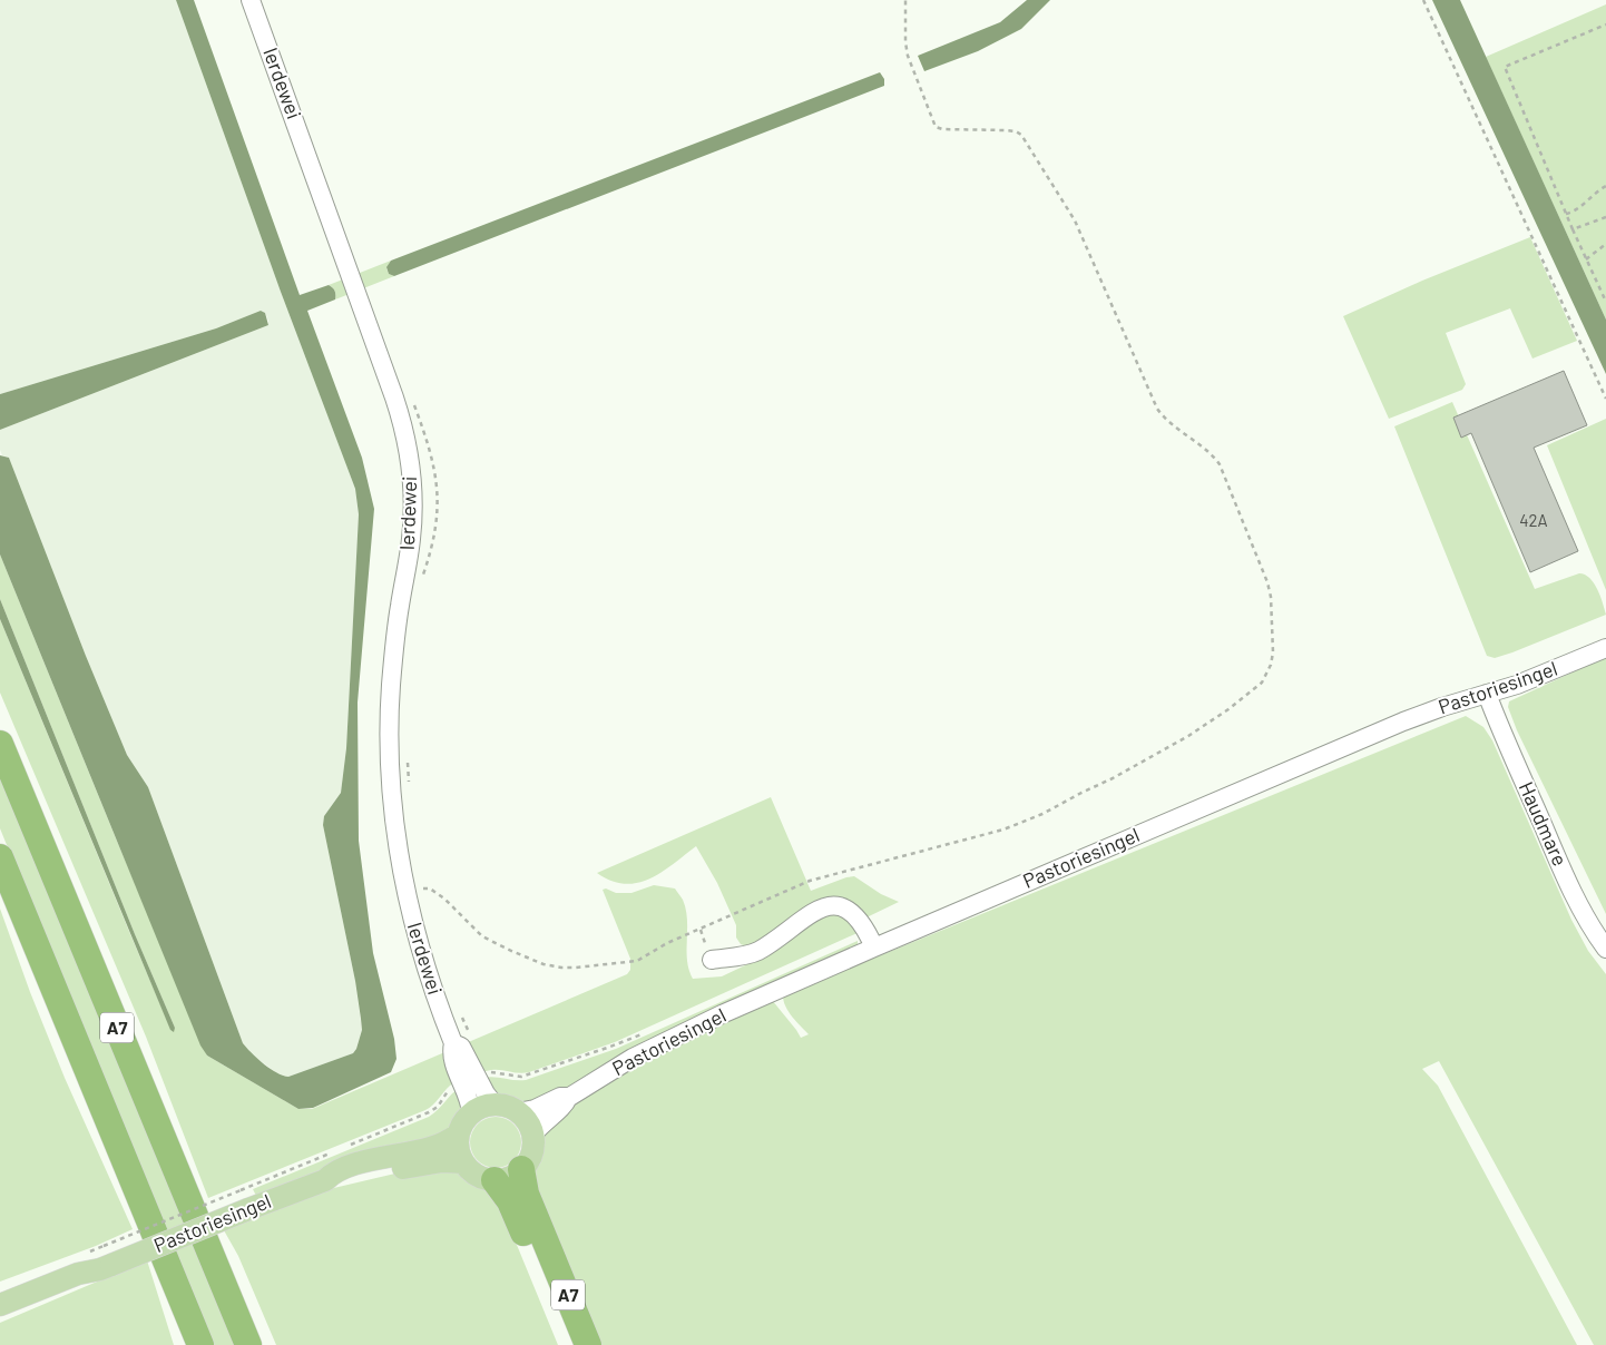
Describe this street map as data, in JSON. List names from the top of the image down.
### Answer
{
  "streets": {
    "highway": ["A7"],
    "main road": ["Pastoriesingel"],
    "street": ["Ierdewei", "Haudmare"]
  },
  "crossings": [
    ["Ierdewei", "Pastoriesingel"],
    ["Ierdewei", "A7"],
    ["Pastoriesingel", "Haudmare"],
    ["Pastoriesingel", "A7"]
  ],
  "house_numbers": ["42A"]
}
